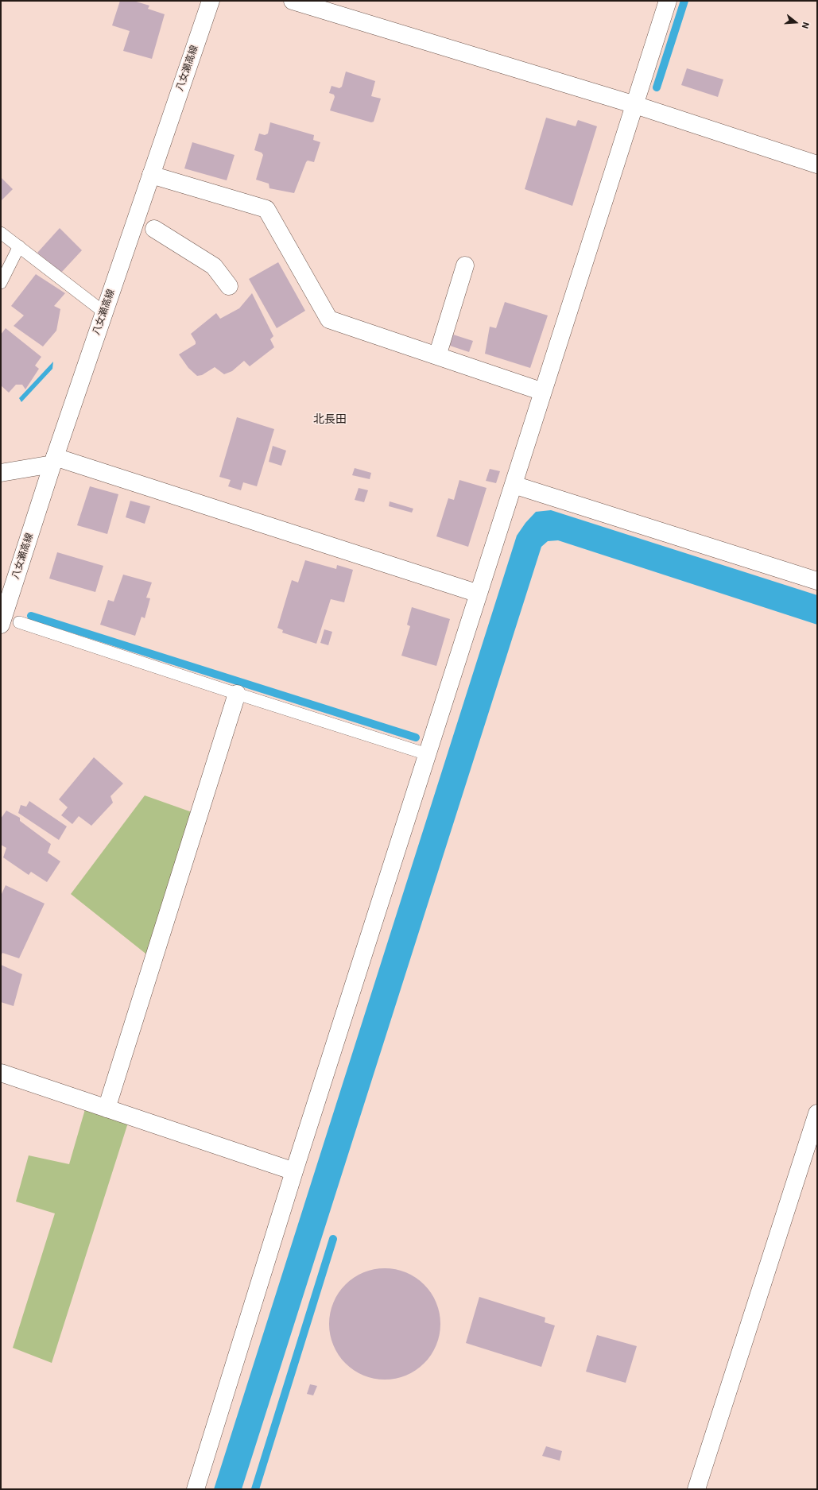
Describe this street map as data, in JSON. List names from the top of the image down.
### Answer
{
  "streets": {
    "street": ["八女瀬高線"]
  },
  "districts": ["北長田"],
  "north": "right"
}
